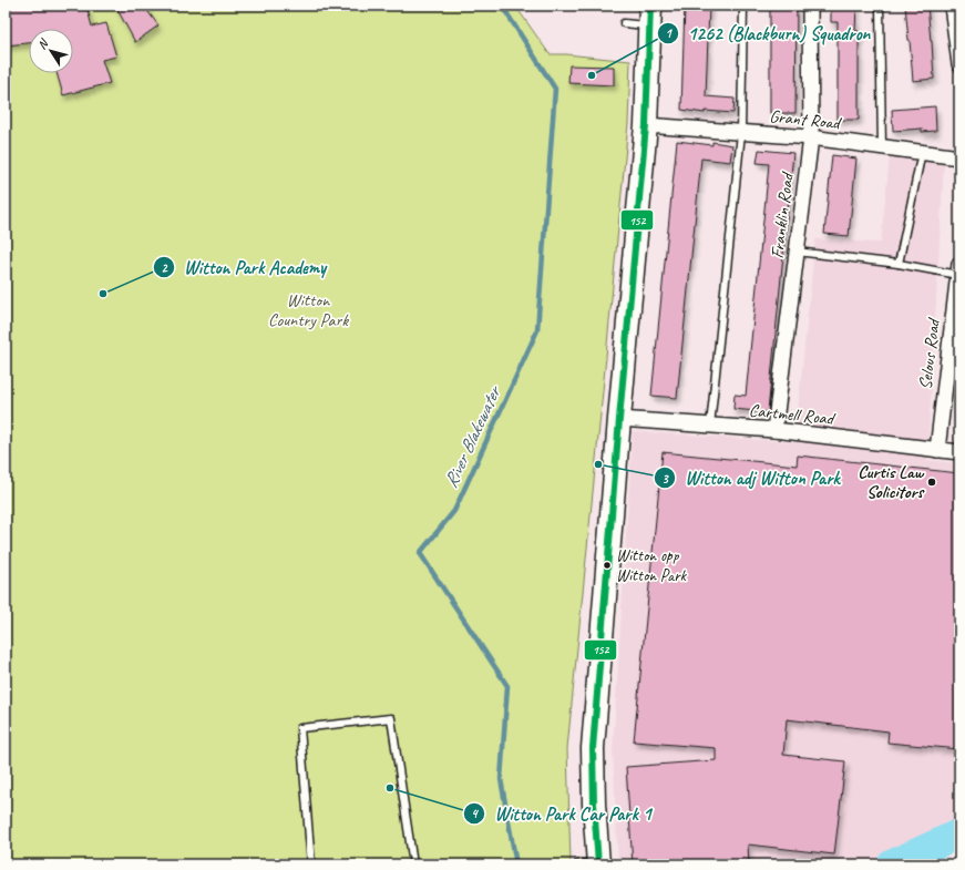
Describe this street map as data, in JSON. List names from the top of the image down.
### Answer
{
  "streets": {
    "street": [
      "Grant Road",
      "Franklin Road",
      "Selous Road",
      "Cartmell Road"
    ]
  },
  "crossings": [
    ["Grant Road", "Franklin Road"],
    ["Franklin Road", "Cartmell Road"],
    ["Selous Road", "Cartmell Road"]
  ],
  "water": ["River Blakewater"],
  "parks": ["Witton Country Park"],
  "places": [
    "1262 (Blackburn) Squadron",
    "Witton Park Academy",
    "Witton adj Witton Park",
    "Curtis Law Solicitors",
    "Witton opp Witton Park",
    "Witton Park Car Park 1"
  ],
  "lines": ["transit line 152"],
  "north": "top left"
}
